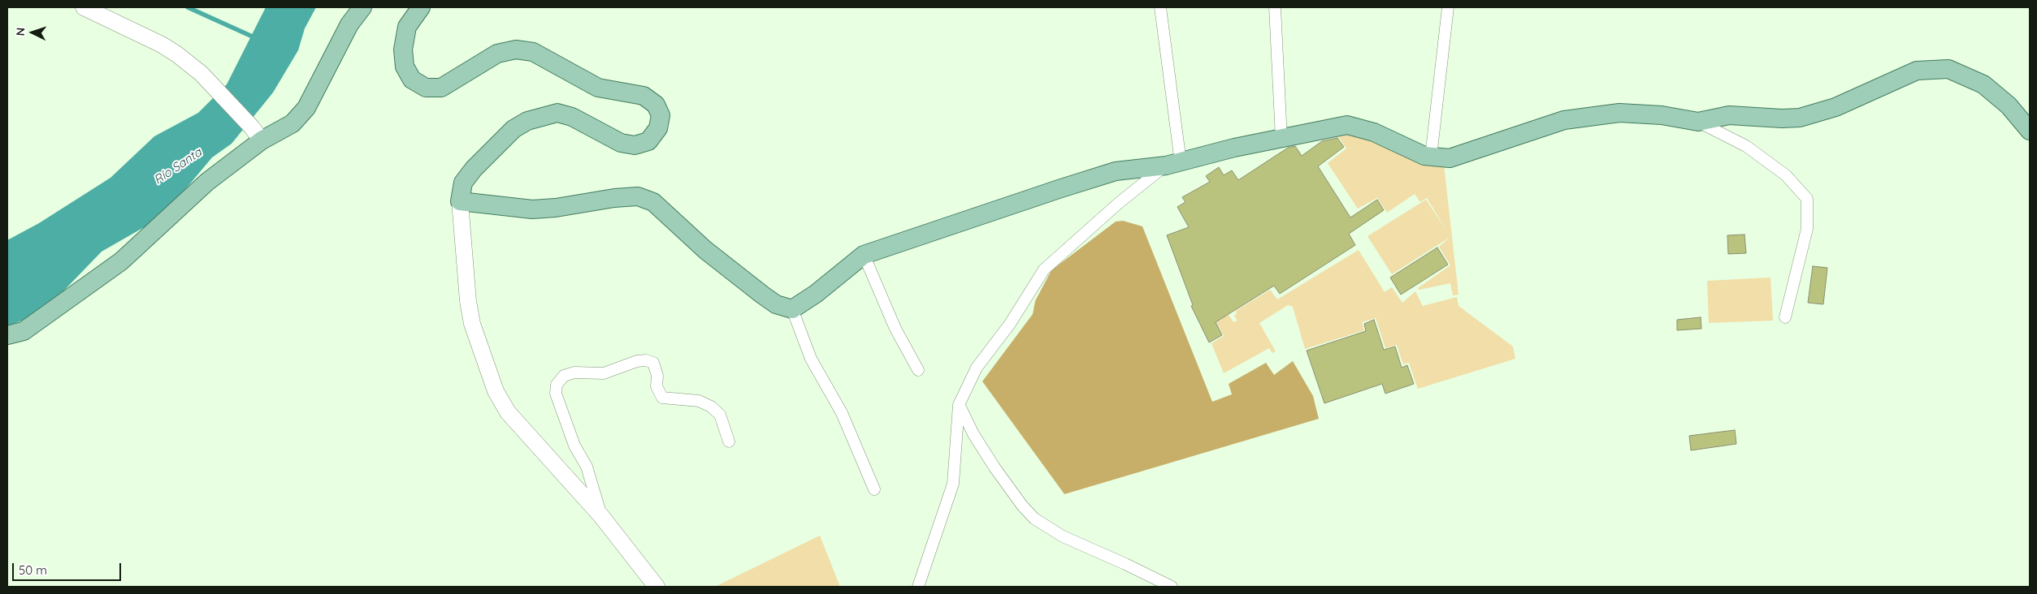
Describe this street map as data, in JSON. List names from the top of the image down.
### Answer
{
  "water": ["Río Santa"],
  "scale_bar": "50 m",
  "north": "left"
}
